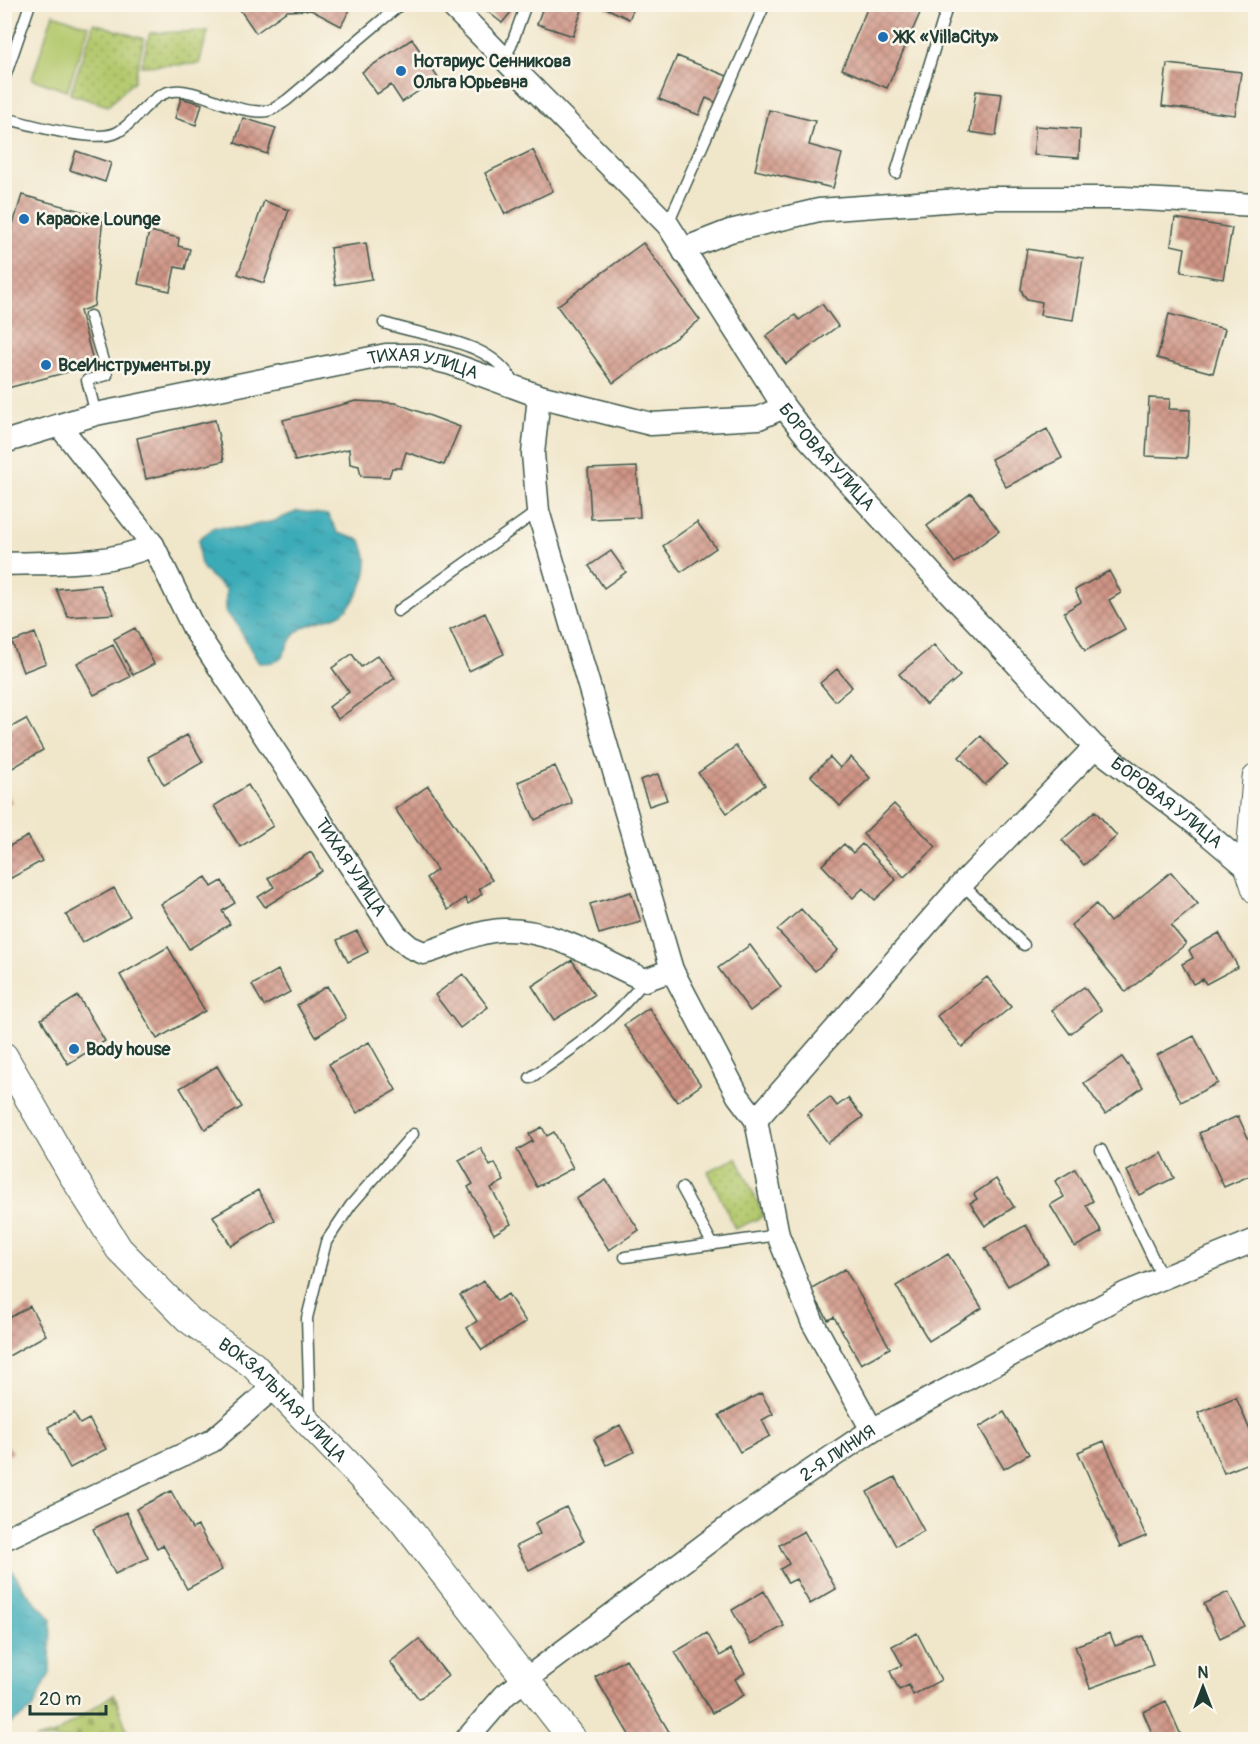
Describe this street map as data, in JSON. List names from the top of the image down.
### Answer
{
  "streets": {
    "street": [
      "ТИХАЯ УЛИЦА",
      "БОРОВАЯ УЛИЦА",
      "ВОКЗАЛЬНАЯ УЛИЦА",
      "2-Я ЛИНИЯ"
    ]
  },
  "crossings": [
    ["ТИХАЯ УЛИЦА", "БОРОВАЯ УЛИЦА"],
    ["ВОКЗАЛЬНАЯ УЛИЦА", "2-Я ЛИНИЯ"]
  ],
  "places": [
    "ЖК «VillaCity»",
    "Нотариус Сенникова Ольга Юрьевна",
    "Караоке Lounge",
    "ВсеИнструменты.ру",
    "Body house"
  ],
  "scale_bar": "20 m",
  "north": "top"
}
